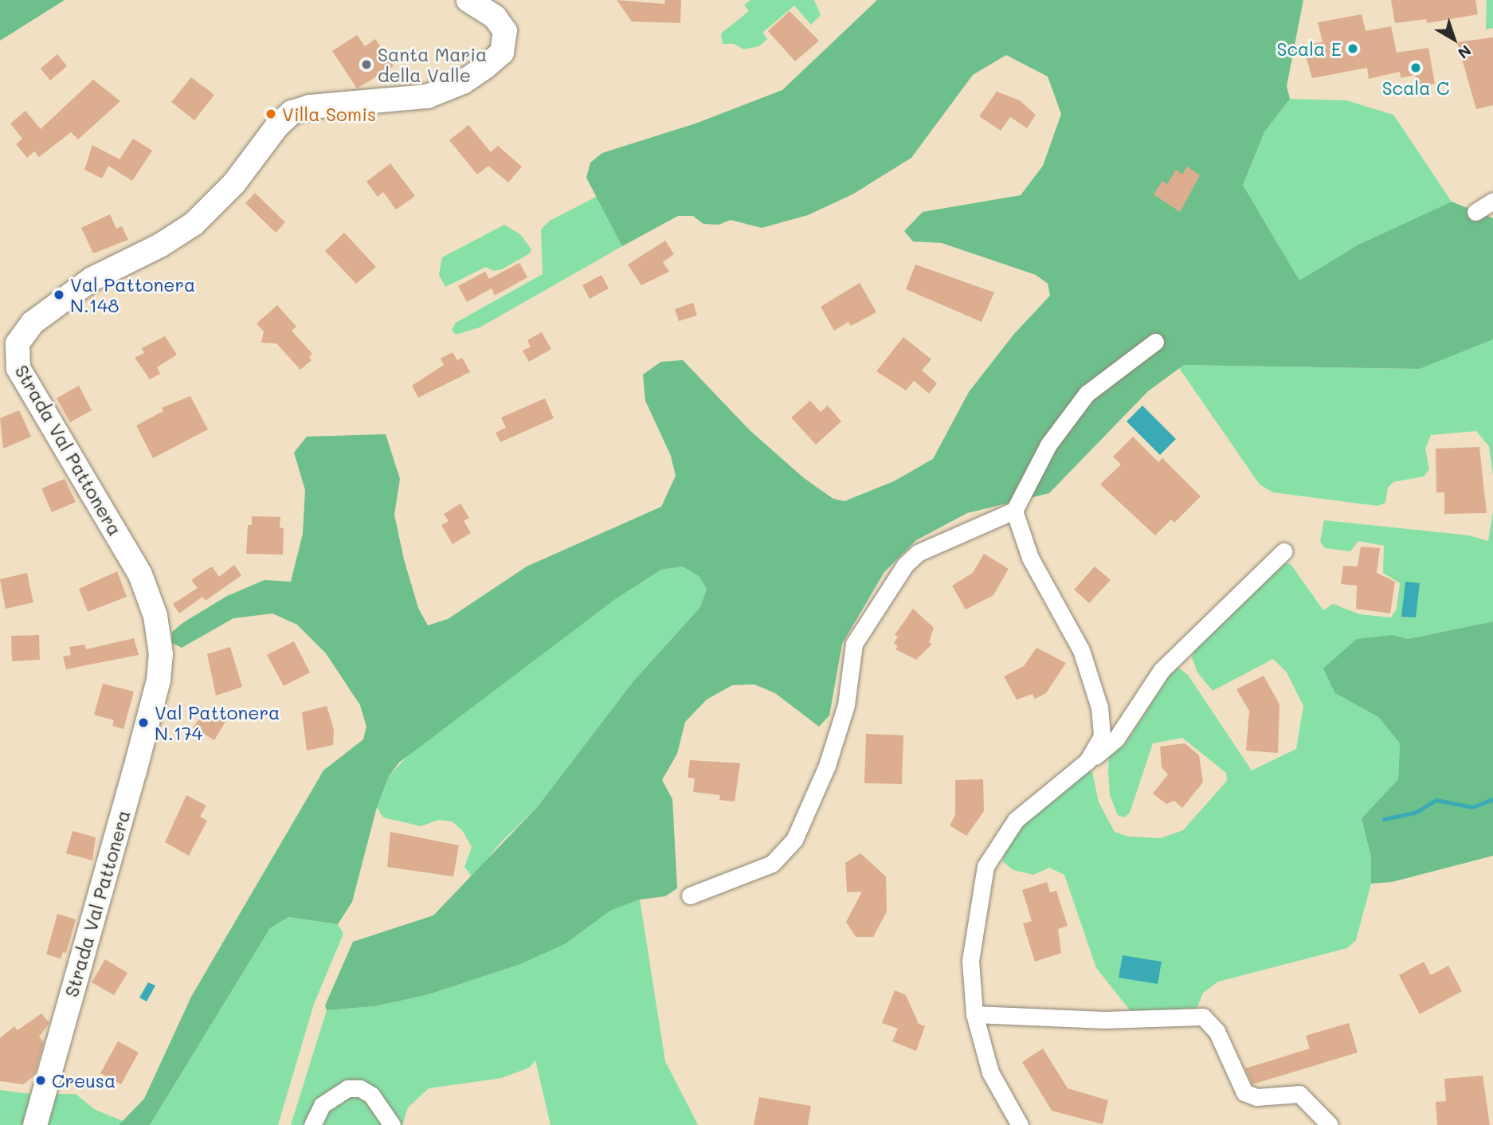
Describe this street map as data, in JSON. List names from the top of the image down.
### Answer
{
  "streets": {
    "street": ["Strada Val Pattonera"]
  },
  "places": [
    "Scala E",
    "Santa Maria della Valle",
    "Scala C",
    "Villa Somis",
    "Val Pattonera N.148",
    "Val Pattonera N.174",
    "Creusa"
  ],
  "north": "bottom right"
}
